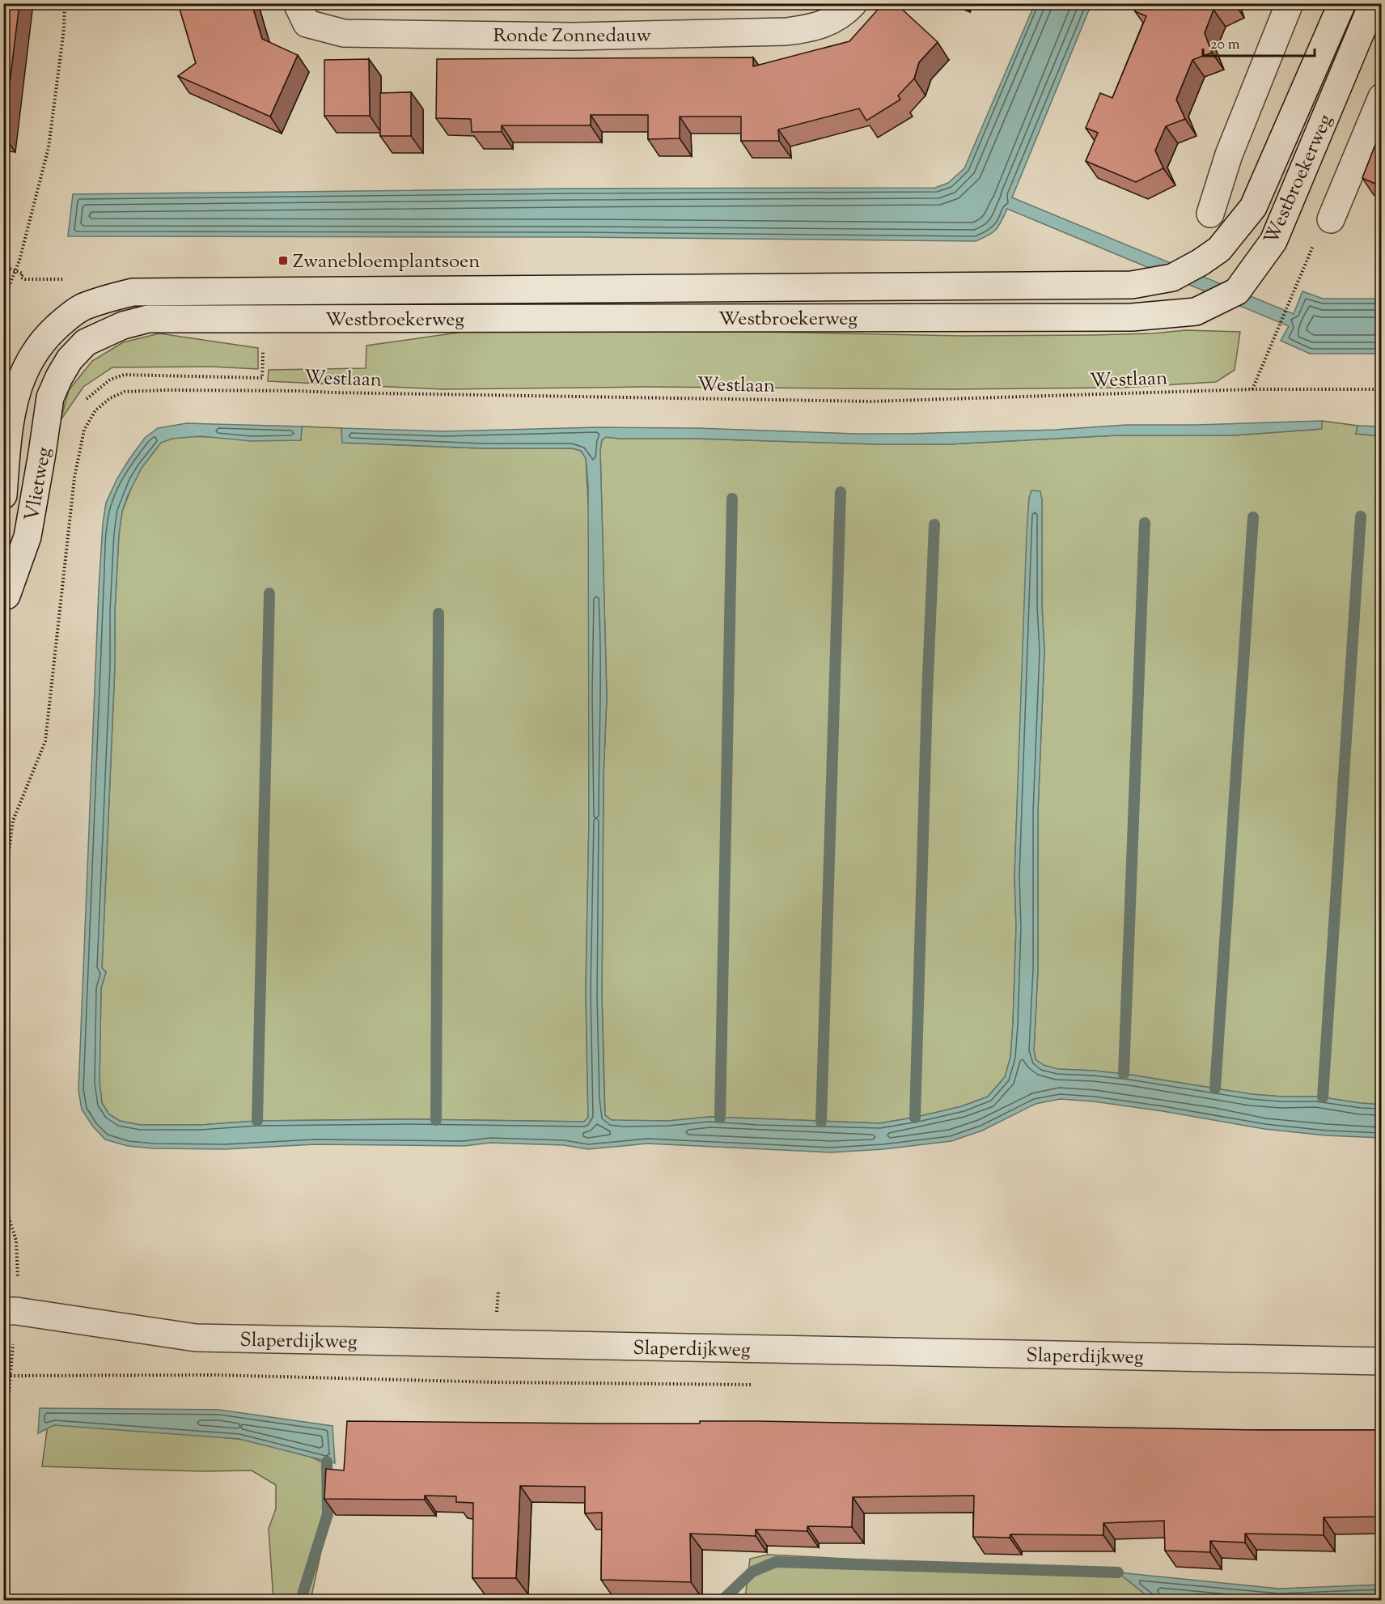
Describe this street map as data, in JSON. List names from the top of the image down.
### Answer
{
  "streets": {
    "main road": [
      "Ronde Zonnedauw",
      "Westbroekerweg",
      "Vlietweg",
      "Slaperdijkweg"
    ],
    "path": ["Westlaan"]
  },
  "crossings": [
    ["Westbroekerweg", "Vlietweg"]
  ],
  "places": {
    "transit": ["Zwanebloemplantsoen"]
  },
  "scale_bar": "20 m"
}
